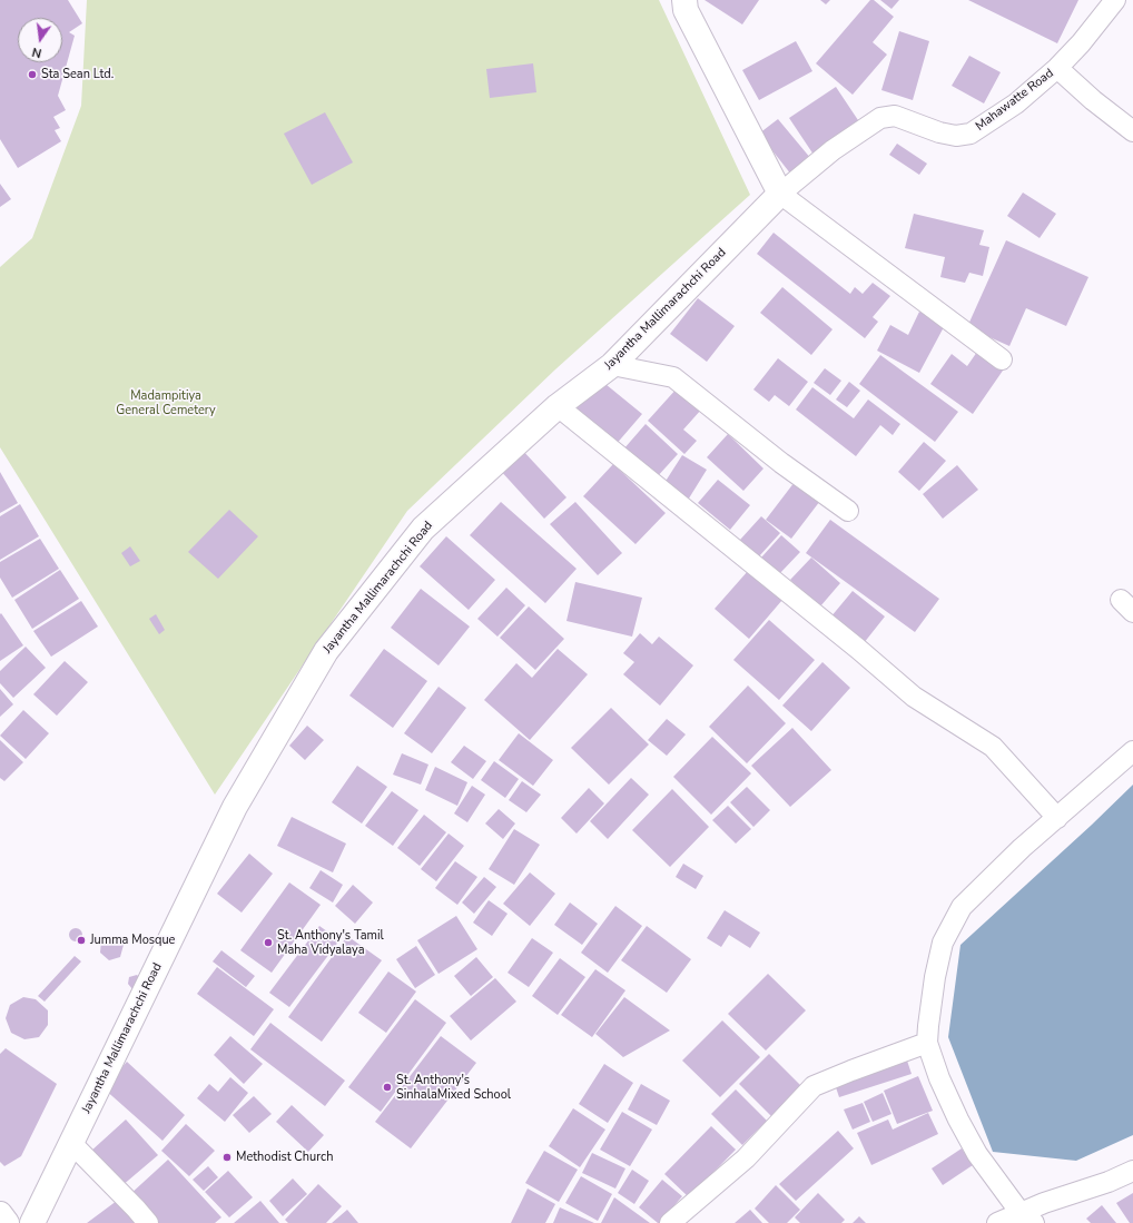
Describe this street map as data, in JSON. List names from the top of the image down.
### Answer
{
  "streets": {
    "street": ["Mahawatte Road", "Jayantha Mallimarachchi Road"]
  },
  "crossings": [
    ["Mahawatte Road", "Jayantha Mallimarachchi Road"]
  ],
  "parks": ["Madampitiya General Cemetery"],
  "places": [
    "Sta Sean Ltd.",
    "Jumma Mosque",
    "St. Anthony's Tamil Maha Vidyalaya",
    "St. Anthony's SinhalaMixed School",
    "Methodist Church"
  ],
  "north": "bottom"
}
